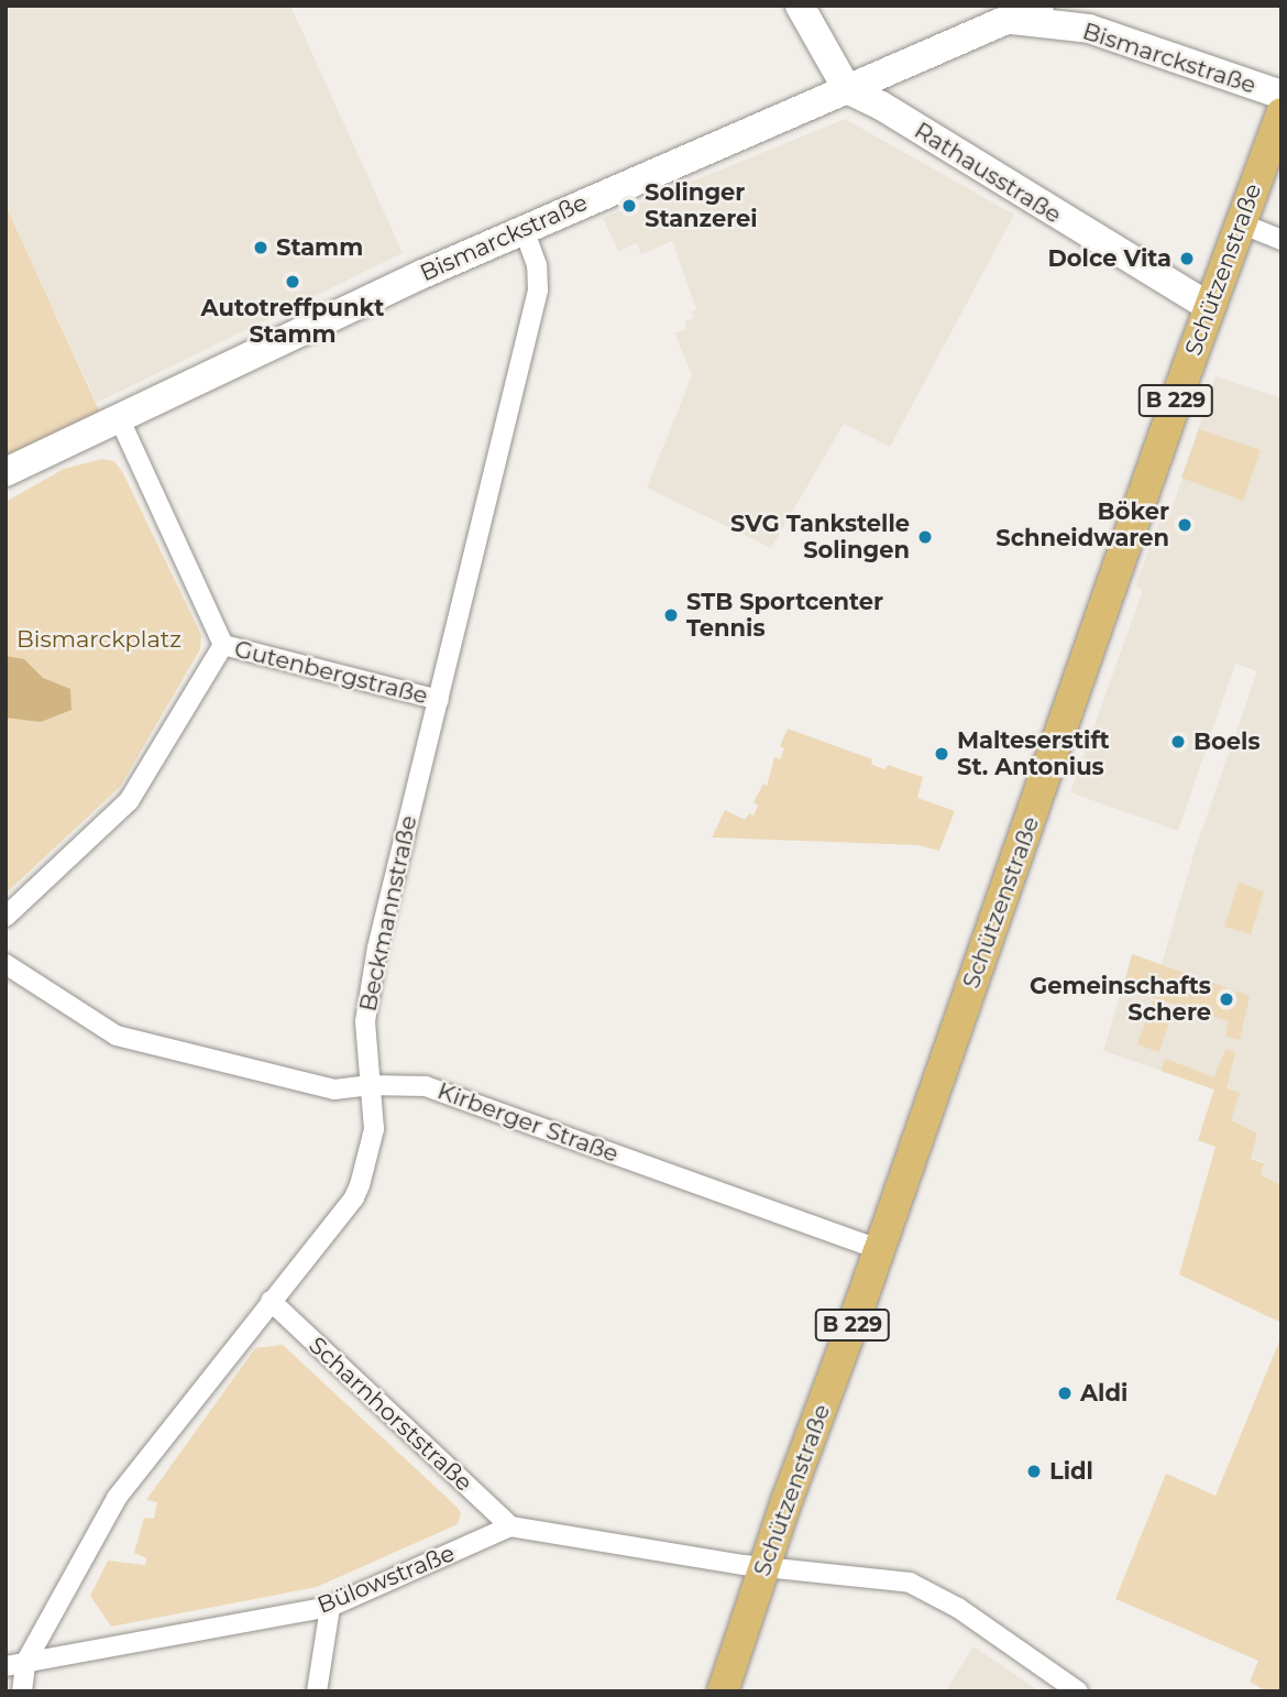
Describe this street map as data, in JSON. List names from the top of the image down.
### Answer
{
  "streets": {
    "main road": [
      "Bismarckstraße",
      "Rathausstraße",
      "Schützenstraße",
      "B 229"
    ],
    "street": [
      "Gutenbergstraße",
      "Beckmannstraße",
      "Kirberger Straße",
      "Scharnhorststraße",
      "Bülowstraße"
    ]
  },
  "crossings": [
    ["Bismarckstraße", "Rathausstraße"],
    ["Bismarckstraße", "Beckmannstraße"],
    ["Rathausstraße", "Schützenstraße"],
    ["Schützenstraße", "Kirberger Straße"],
    ["Gutenbergstraße", "Beckmannstraße"],
    ["Beckmannstraße", "Kirberger Straße"],
    ["Beckmannstraße", "Scharnhorststraße"],
    ["Beckmannstraße", "Bülowstraße"],
    ["Scharnhorststraße", "Bülowstraße"]
  ],
  "parks": ["Bismarckplatz"],
  "places": [
    "Solinger Stanzerei",
    "Stamm",
    "Dolce Vita",
    "Autotreffpunkt Stamm",
    "Böker Schneidwaren",
    "SVG Tankstelle Solingen",
    "STB Sportcenter Tennis",
    "Boels",
    "Malteserstift St. Antonius",
    "Gemeinschafts Schere",
    "Aldi",
    "Lidl"
  ]
}
